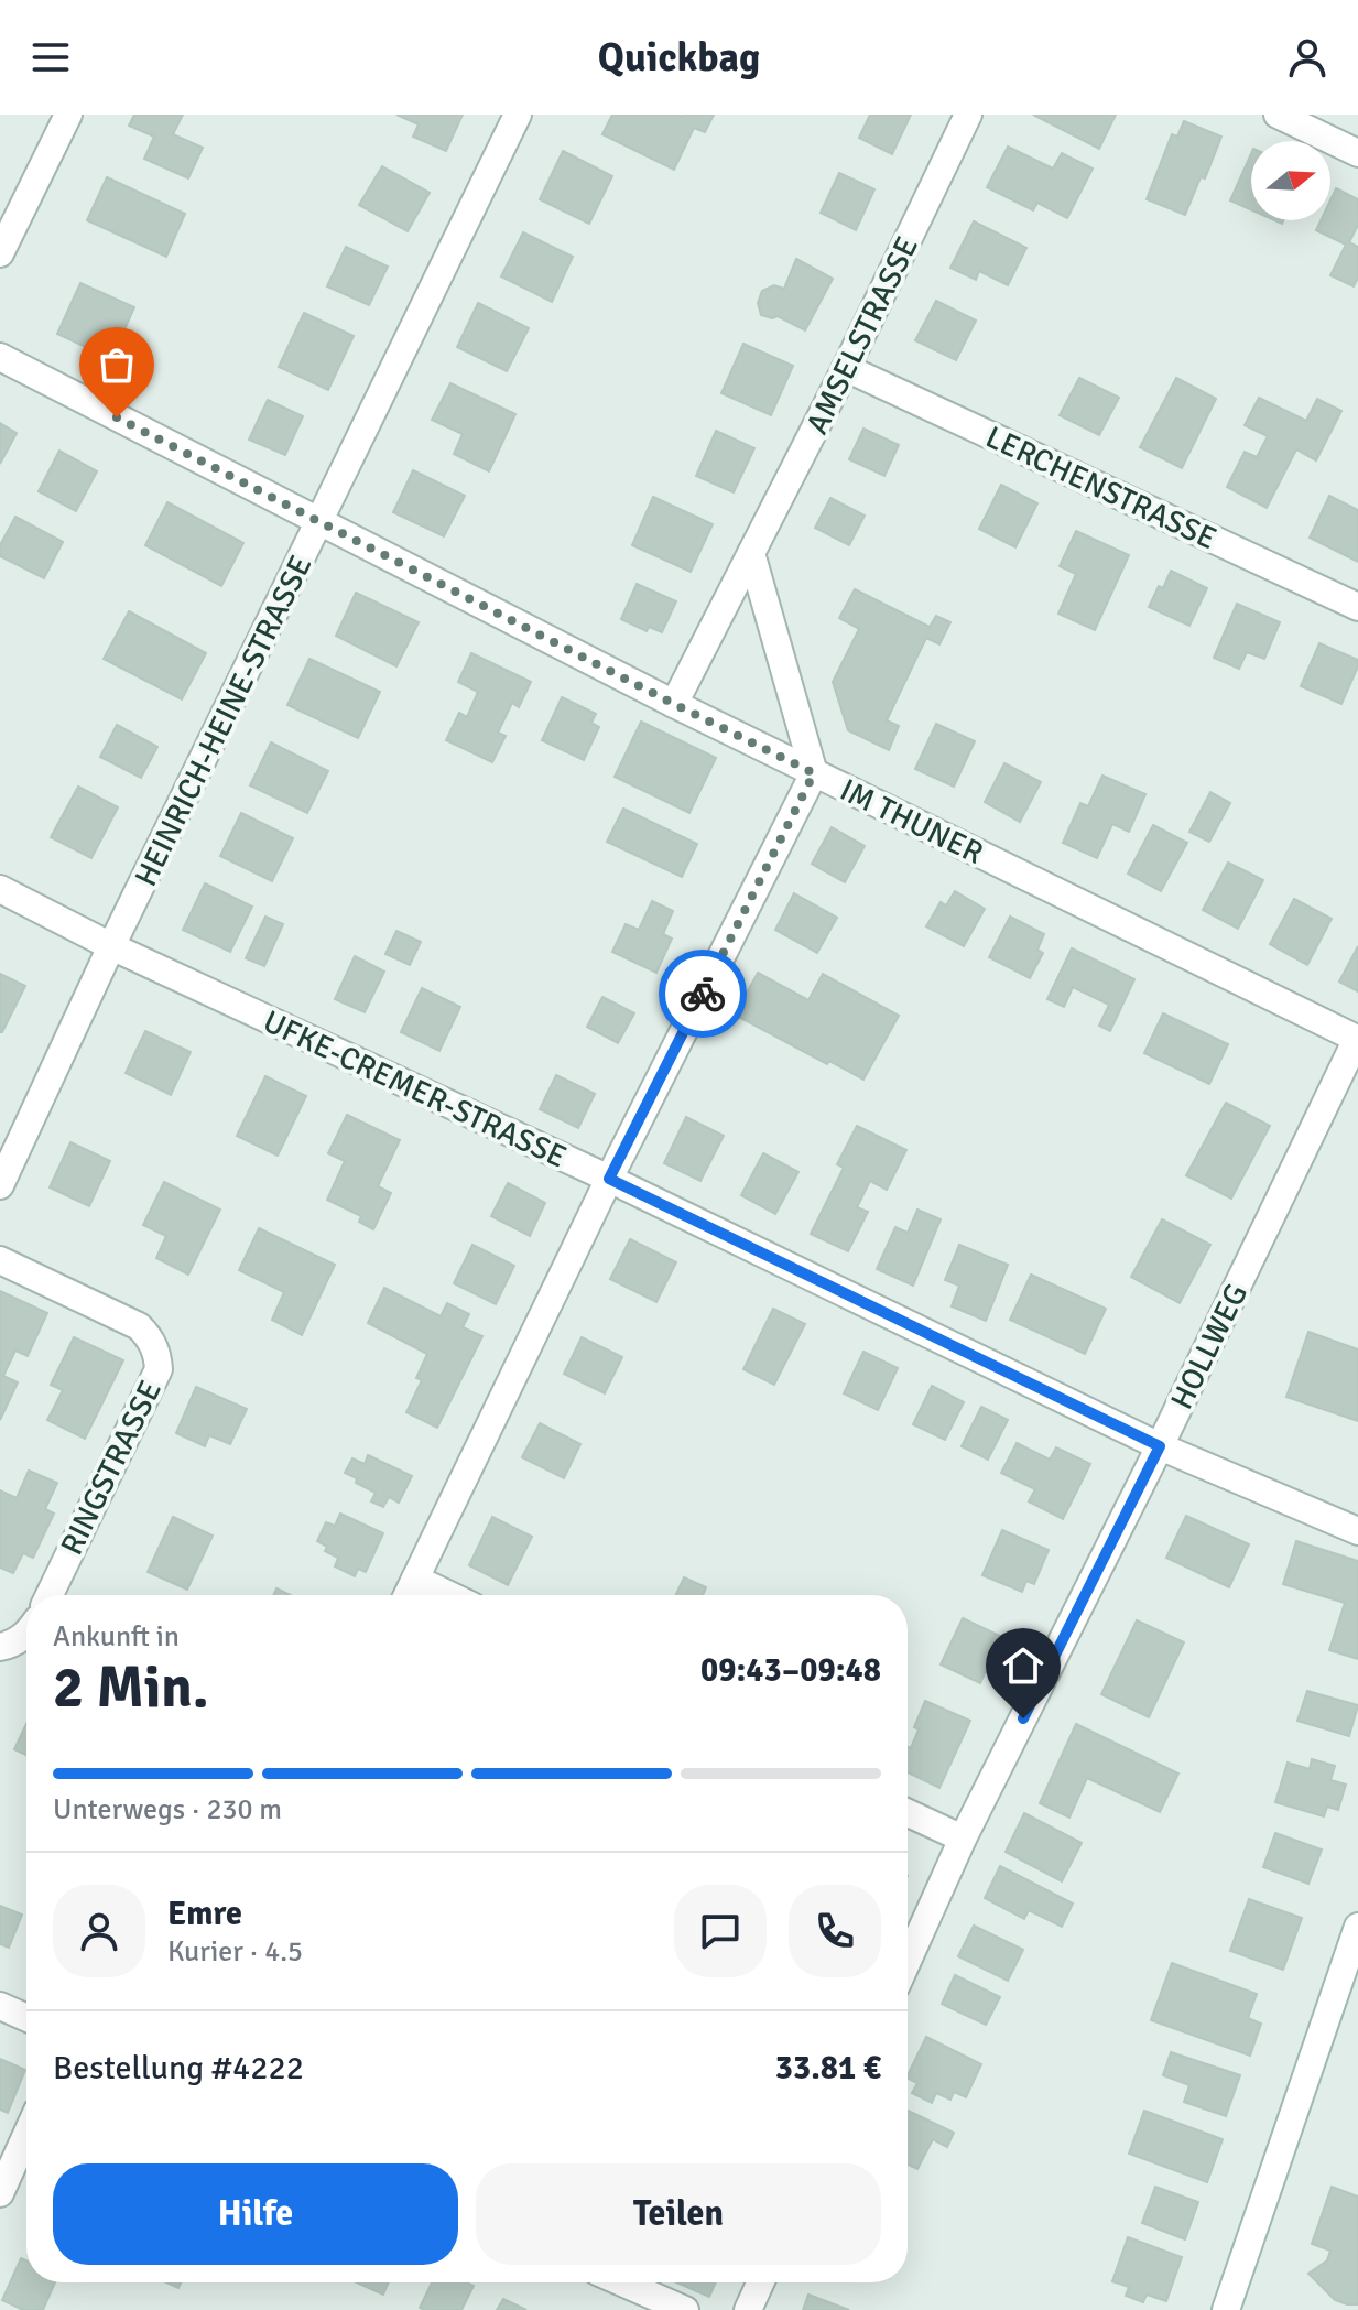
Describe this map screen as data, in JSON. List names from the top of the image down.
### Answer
{
  "streets": {
    "street": [
      "AMSELSTRASSE",
      "LERCHENSTRASSE",
      "HEINRICH-HEINE-STRASSE",
      "IM THUNER",
      "UFKE-CREMER-STRASSE",
      "HOLLWEG",
      "RINGSTRASSE"
    ]
  },
  "crossings": [
    ["AMSELSTRASSE", "LERCHENSTRASSE"],
    ["AMSELSTRASSE", "IM THUNER"],
    ["HEINRICH-HEINE-STRASSE", "IM THUNER"],
    ["HEINRICH-HEINE-STRASSE", "UFKE-CREMER-STRASSE"],
    ["IM THUNER", "HOLLWEG"],
    ["UFKE-CREMER-STRASSE", "HOLLWEG"]
  ],
  "north": "right",
  "page": {
    "header": "Quickbag",
    "heading": ["2 Min.", "Ankunft in", "09:43–09:48"],
    "panel": [
      "Emre",
      "Kurier · 4.5",
      "Bestellung #4222",
      "33.81 €"
    ],
    "bar": "Unterwegs · 230 m",
    "buttons": ["Hilfe", "Teilen"]
  }
}
